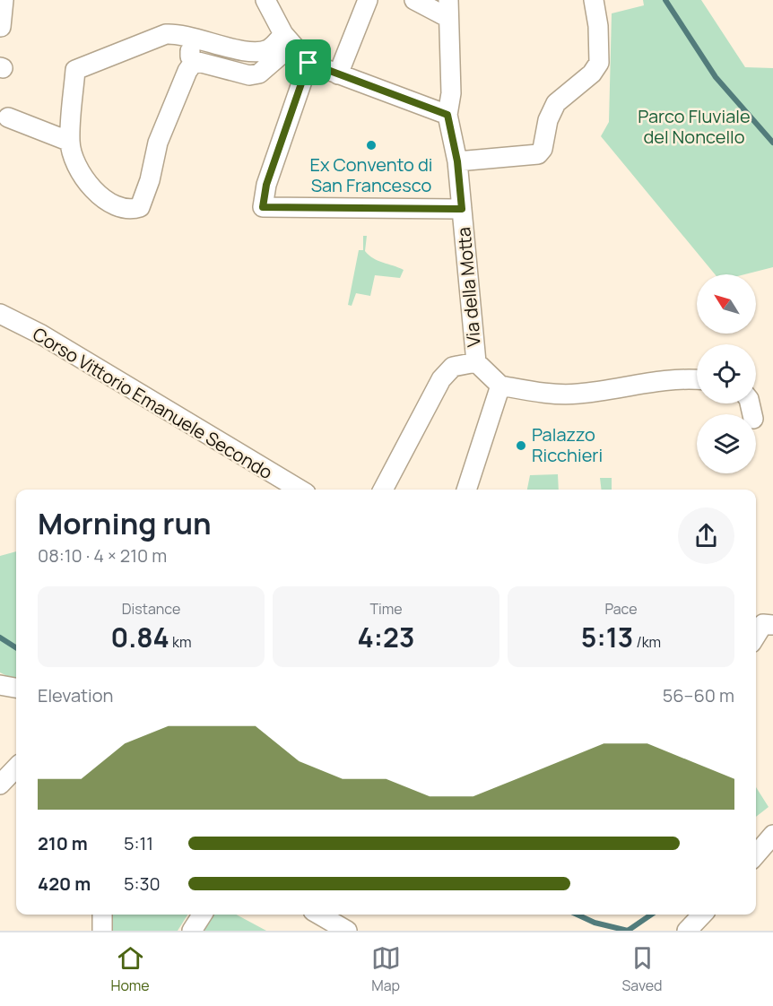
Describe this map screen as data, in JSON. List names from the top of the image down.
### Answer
{
  "streets": {
    "street": ["Via della Motta", "Corso Vittorio Emanuele Secondo"]
  },
  "parks": ["Parco Fluviale del Noncello"],
  "places": ["Ex Convento di San Francesco", "Palazzo Ricchieri"],
  "north": "top left",
  "page": {
    "heading": ["Morning run", "08:10 · 4 × 210 m"],
    "stats": [
      ["Distance", "0.84 km"],
      ["Time", "4:23"],
      ["Pace", "5:13 /km"]
    ],
    "chart": ["Elevation", "56–60 m"],
    "list": [
      {
        "name": "210 m",
        "note": "5:11"
      },
      {
        "name": "420 m",
        "note": "5:30"
      }
    ],
    "tabs": ["Home", "Map", "Saved"]
  }
}
